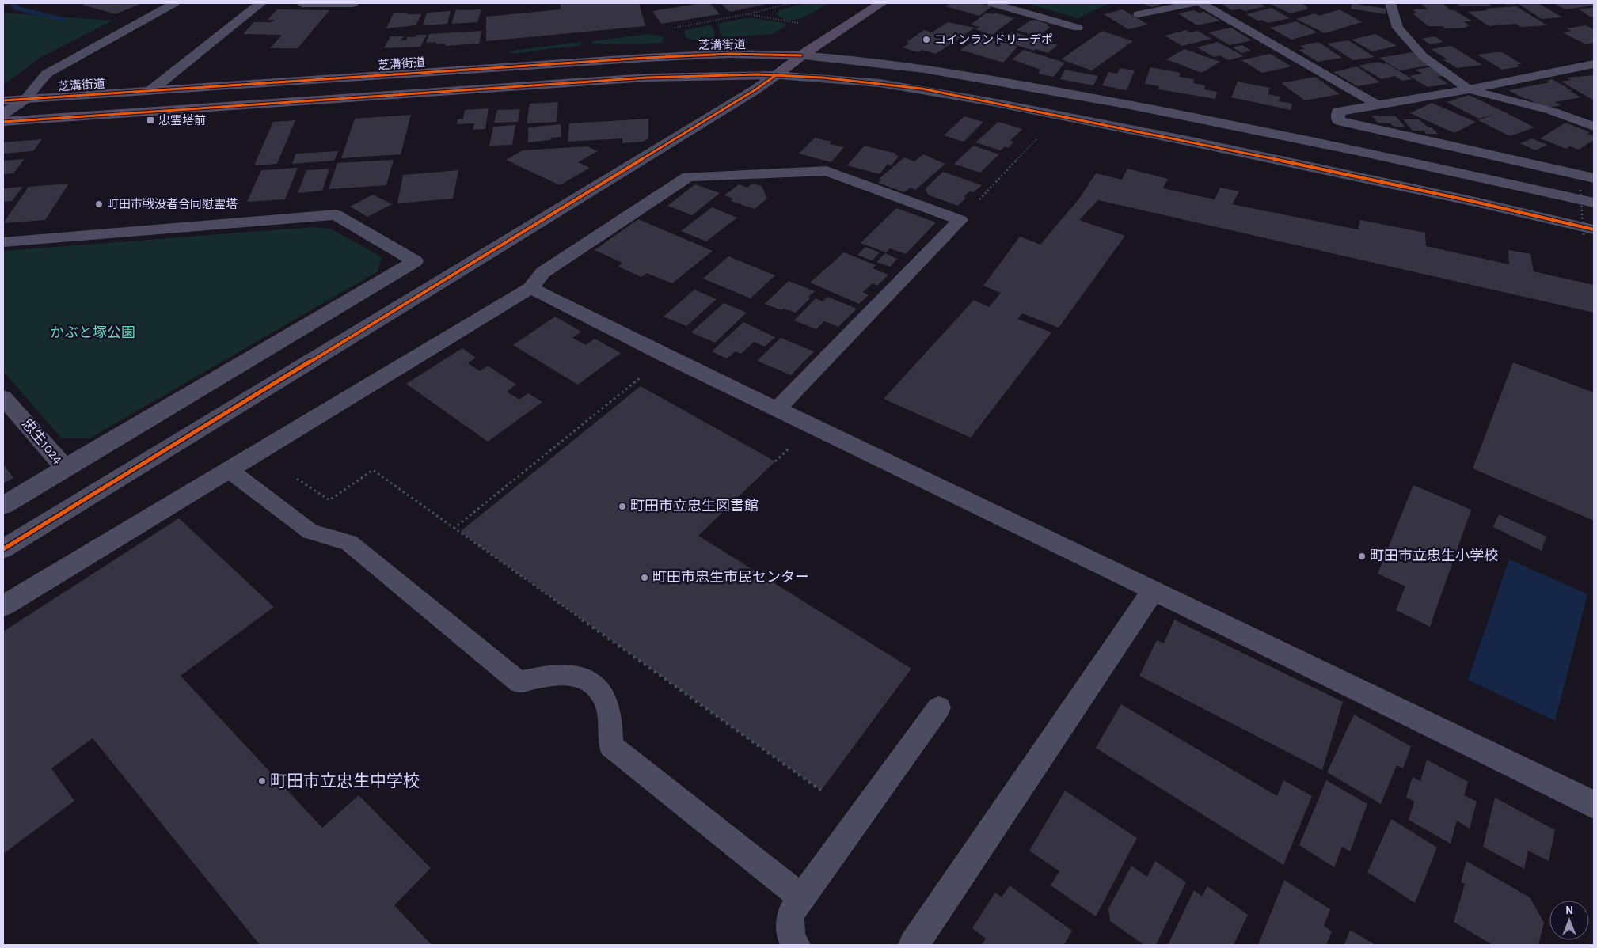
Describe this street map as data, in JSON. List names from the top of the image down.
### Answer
{
  "streets": {
    "main road": ["芝溝街道"],
    "street": ["忠生1024"]
  },
  "parks": ["かぶと塚公園"],
  "places": {
    "other": [
      "コインランドリーデポ",
      "町田市戦没者合同慰霊塔",
      "町田市立忠生図書館",
      "町田市立忠生小学校",
      "町田市忠生市民センター",
      "町田市立忠生中学校"
    ],
    "transit": ["忠霊塔前"]
  },
  "north": "top"
}
